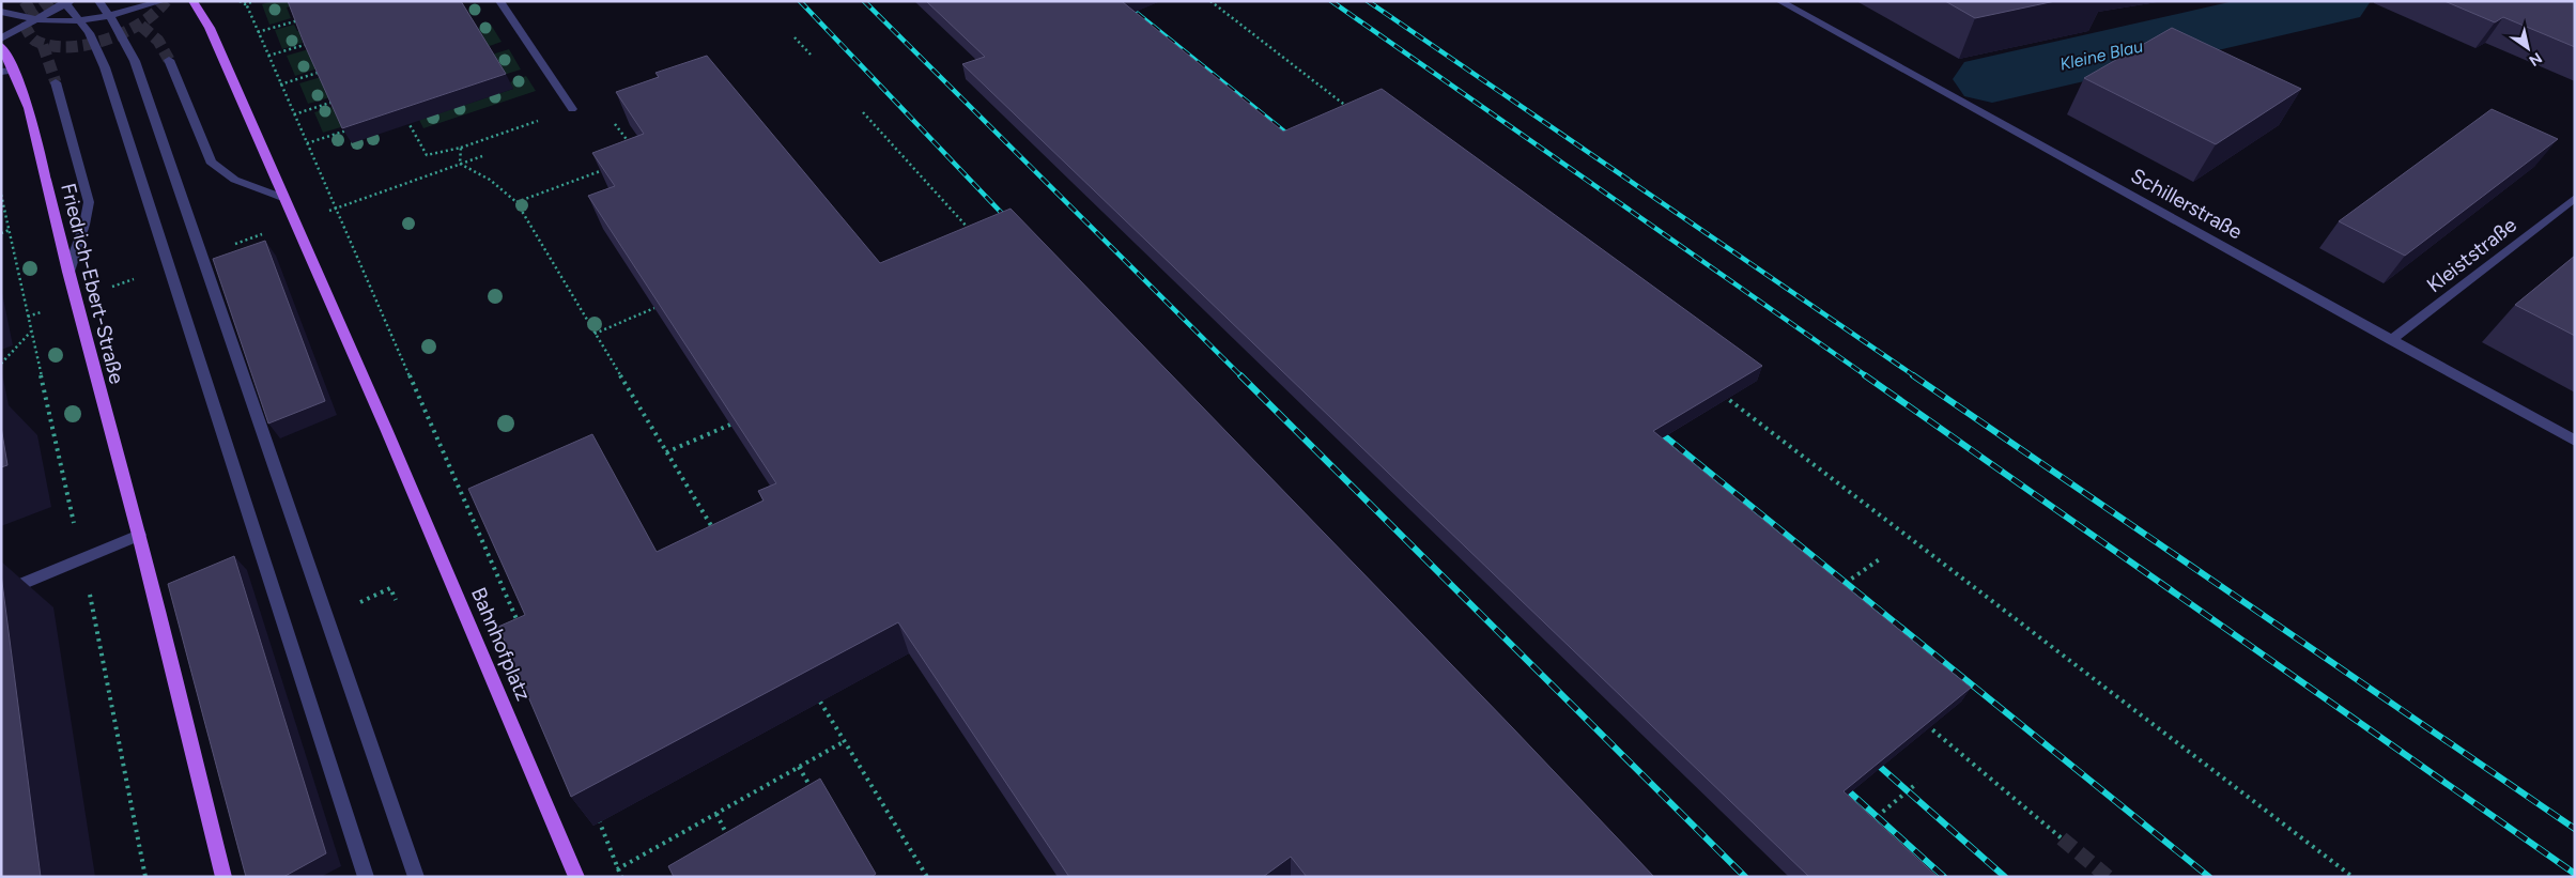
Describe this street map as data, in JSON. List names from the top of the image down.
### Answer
{
  "streets": {
    "main road": ["Friedrich-Ebert-Straße", "Bahnhofplatz"],
    "street": ["Schillerstraße", "Kleiststraße"]
  },
  "crossings": [
    ["Schillerstraße", "Kleiststraße"]
  ],
  "water": ["Kleine Blau"],
  "north": "bottom right"
}
